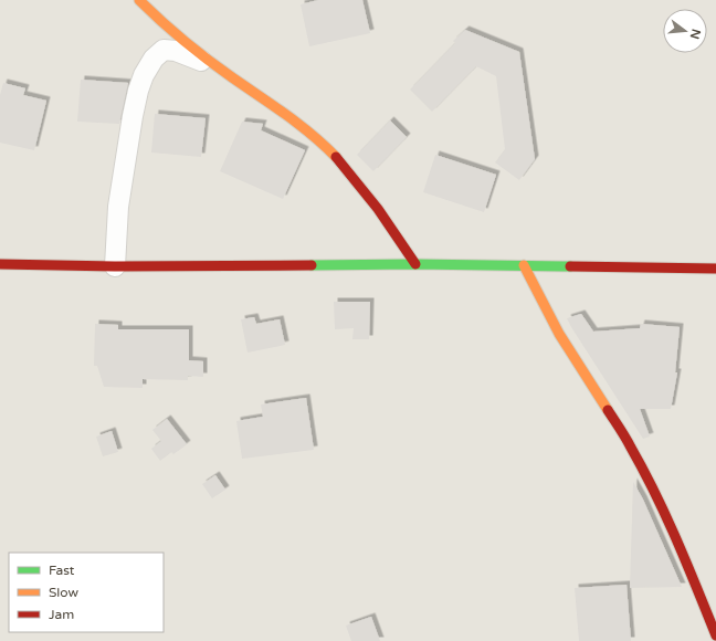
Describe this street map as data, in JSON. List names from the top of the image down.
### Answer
{
  "legend": ["Fast", "Slow", "Jam"],
  "north": "right"
}
